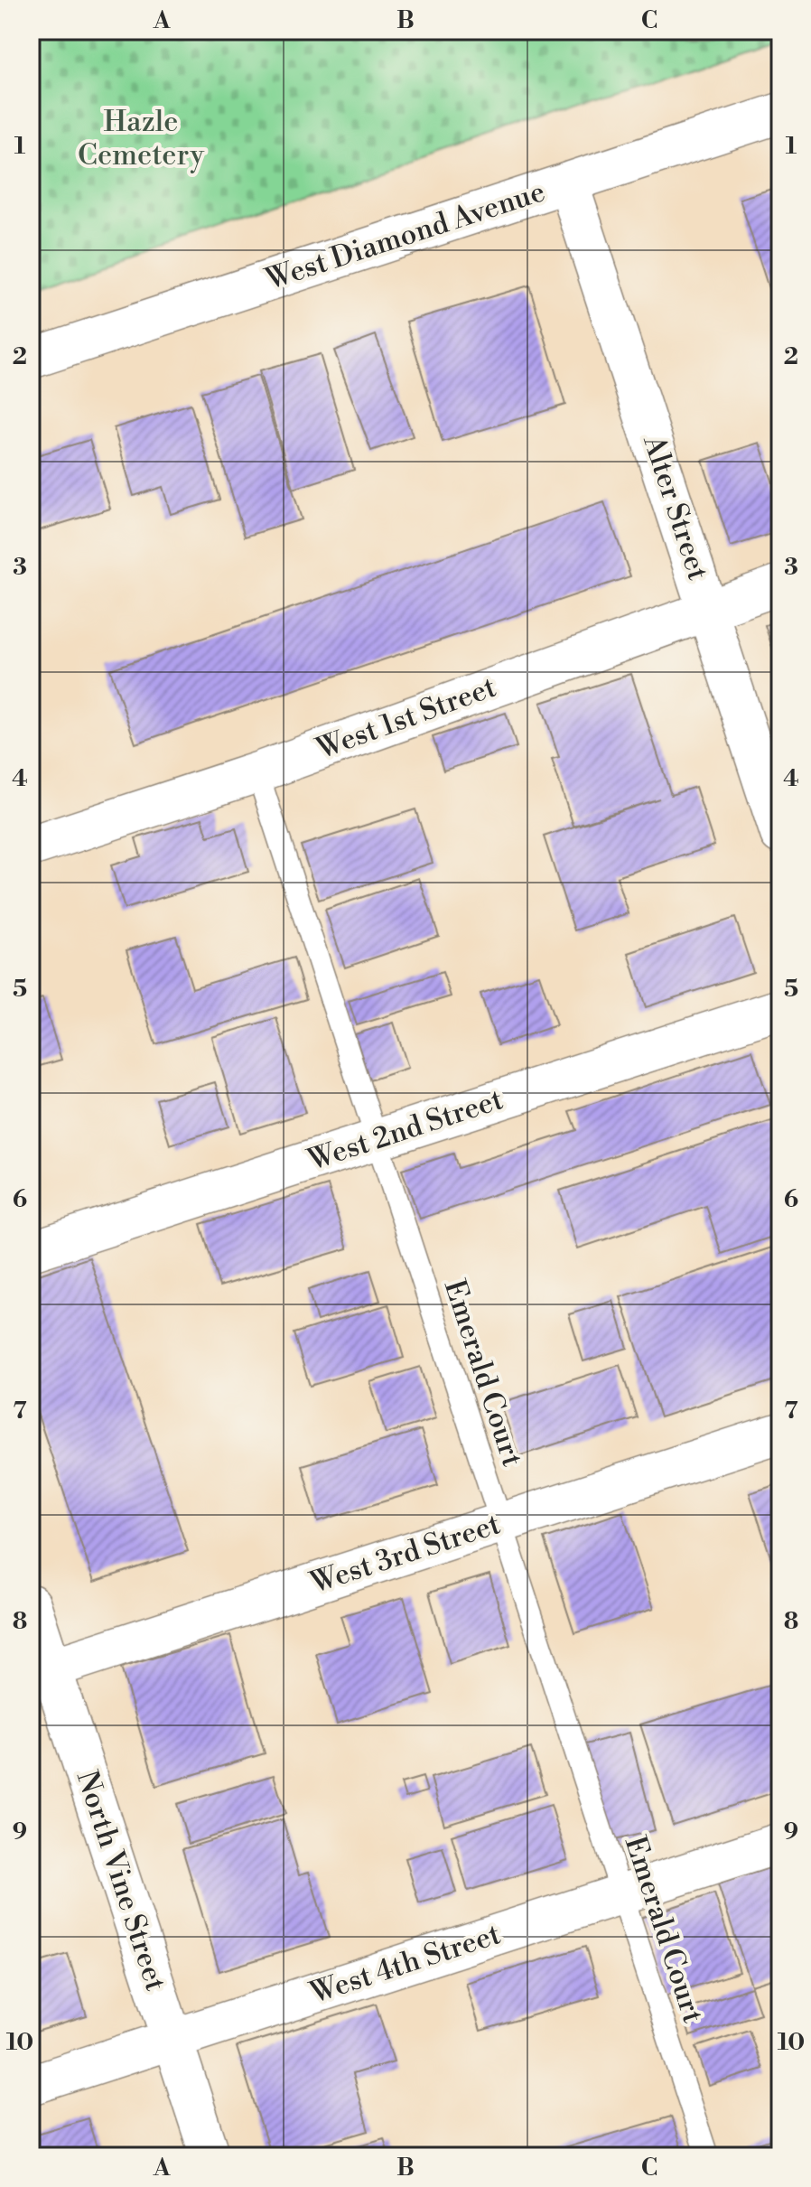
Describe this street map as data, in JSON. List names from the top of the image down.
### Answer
{
  "streets": {
    "street": [
      "West Diamond Avenue",
      "Alter Street",
      "West 1st Street",
      "West 2nd Street",
      "West 3rd Street",
      "North Vine Street",
      "West 4th Street"
    ],
    "lane": ["Emerald Court"]
  },
  "crossings": [
    ["West Diamond Avenue", "Alter Street"],
    ["Alter Street", "West 1st Street"],
    ["West 1st Street", "Emerald Court"],
    ["West 2nd Street", "Emerald Court"],
    ["Emerald Court", "West 3rd Street"],
    ["Emerald Court", "West 4th Street"],
    ["West 3rd Street", "North Vine Street"],
    ["North Vine Street", "West 4th Street"]
  ],
  "parks": ["Hazle Cemetery"],
  "grid": {
    "columns": ["A", "B", "C"],
    "rows": [
      "1",
      "2",
      "3",
      "4",
      "5",
      "6",
      "7",
      "8",
      "9",
      "10"
    ]
  }
}
